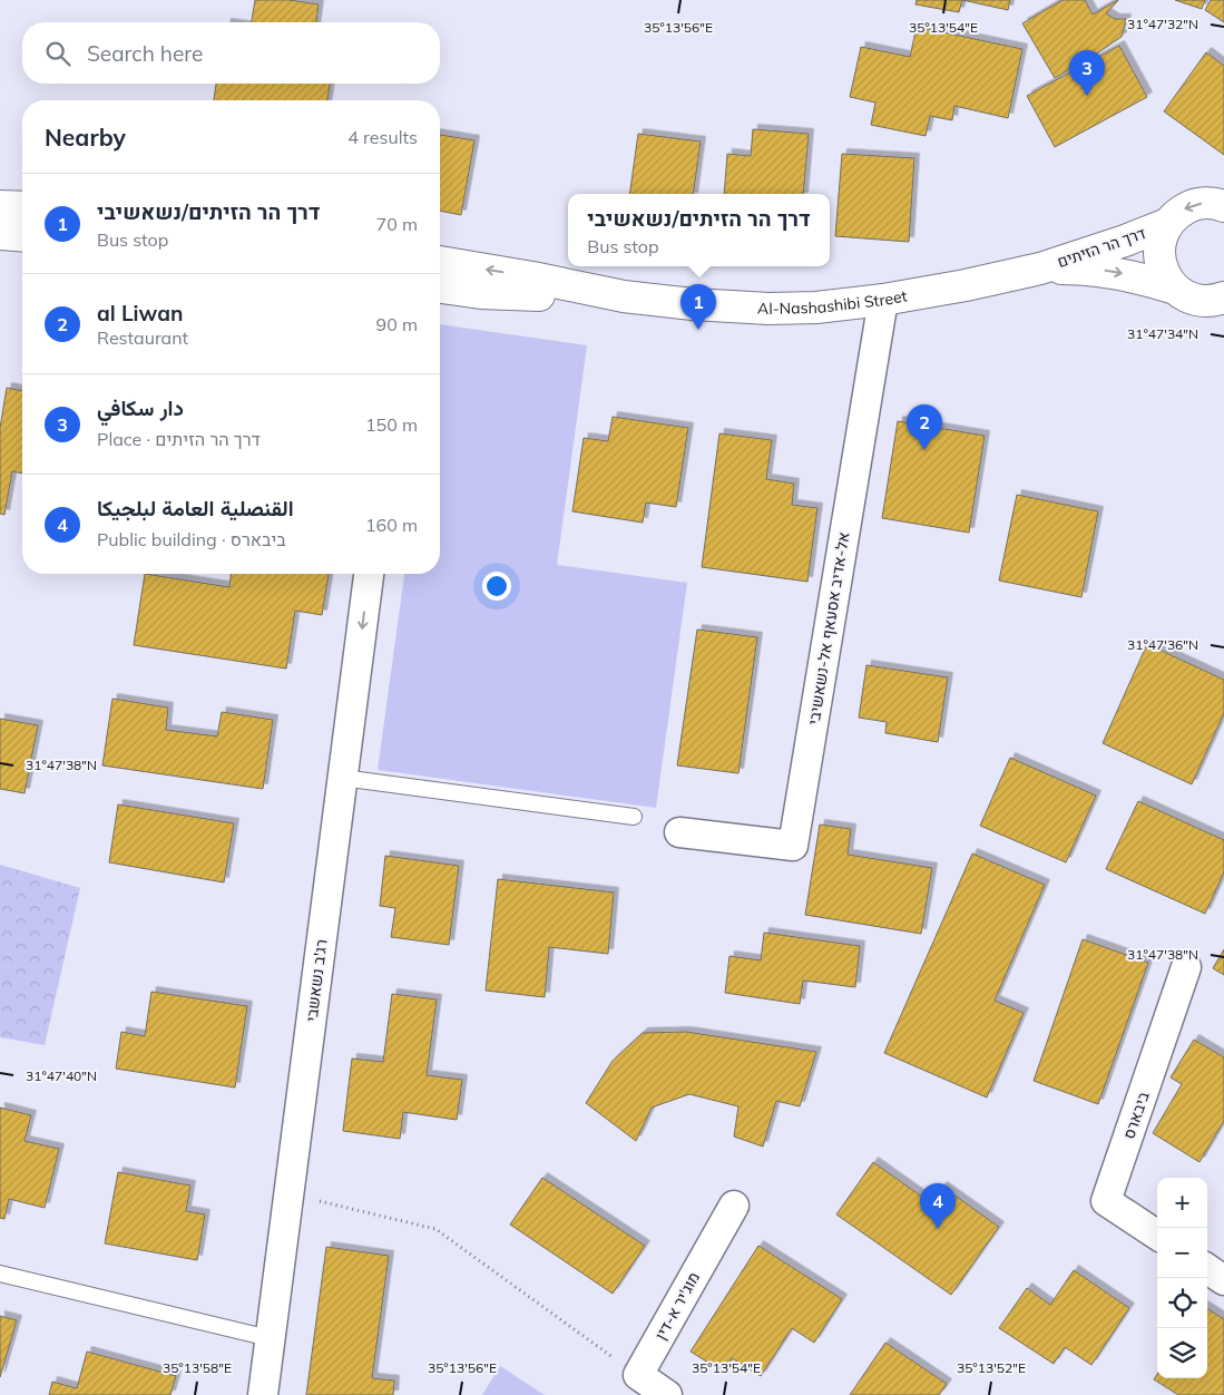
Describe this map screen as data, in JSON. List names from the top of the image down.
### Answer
{
  "streets": {
    "street": [
      "דרך הר הזיתים",
      "Al-Nashashibi Street",
      "אל-אדיב אסעאף אל-נשאשיבי",
      "רג'ב נשאשבי",
      "ביבארס",
      "מוג'יר א-דין"
    ]
  },
  "crossings": [
    ["דרך הר הזיתים", "Al-Nashashibi Street"],
    ["Al-Nashashibi Street", "אל-אדיב אסעאף אל-נשאשיבי"]
  ],
  "one_way": ["דרך הר הזיתים"],
  "page": {
    "search": "Search here",
    "pins": [
      "3",
      "1",
      "2",
      "4"
    ],
    "heading": ["Nearby", "4 results"],
    "list": [
      {
        "mark": "1",
        "name": "דרך הר הזיתים/נשאשיבי",
        "note": "Bus stop",
        "value": "70 m"
      },
      {
        "mark": "2",
        "name": "al Liwan",
        "note": "Restaurant",
        "value": "90 m"
      },
      {
        "mark": "3",
        "name": "دار سكافي",
        "note": "Place · דרך הר הזיתים",
        "value": "150 m"
      },
      {
        "mark": "4",
        "name": "القنصلية العامة لبلجيكا",
        "note": "Public building · ביבארס",
        "value": "160 m"
      }
    ],
    "popup": ["דרך הר הזיתים/נשאשיבי", "Bus stop"],
    "map_buttons": ["+", "−"]
  },
  "coordinates": [
    "31°47'32\"N",
    "35°13'56\"E",
    "35°13'54\"E",
    "31°47'34\"N",
    "31°47'36\"N",
    "31°47'38\"N",
    "31°47'40\"N",
    "35°13'58\"E",
    "35°13'52\"E"
  ]
}
